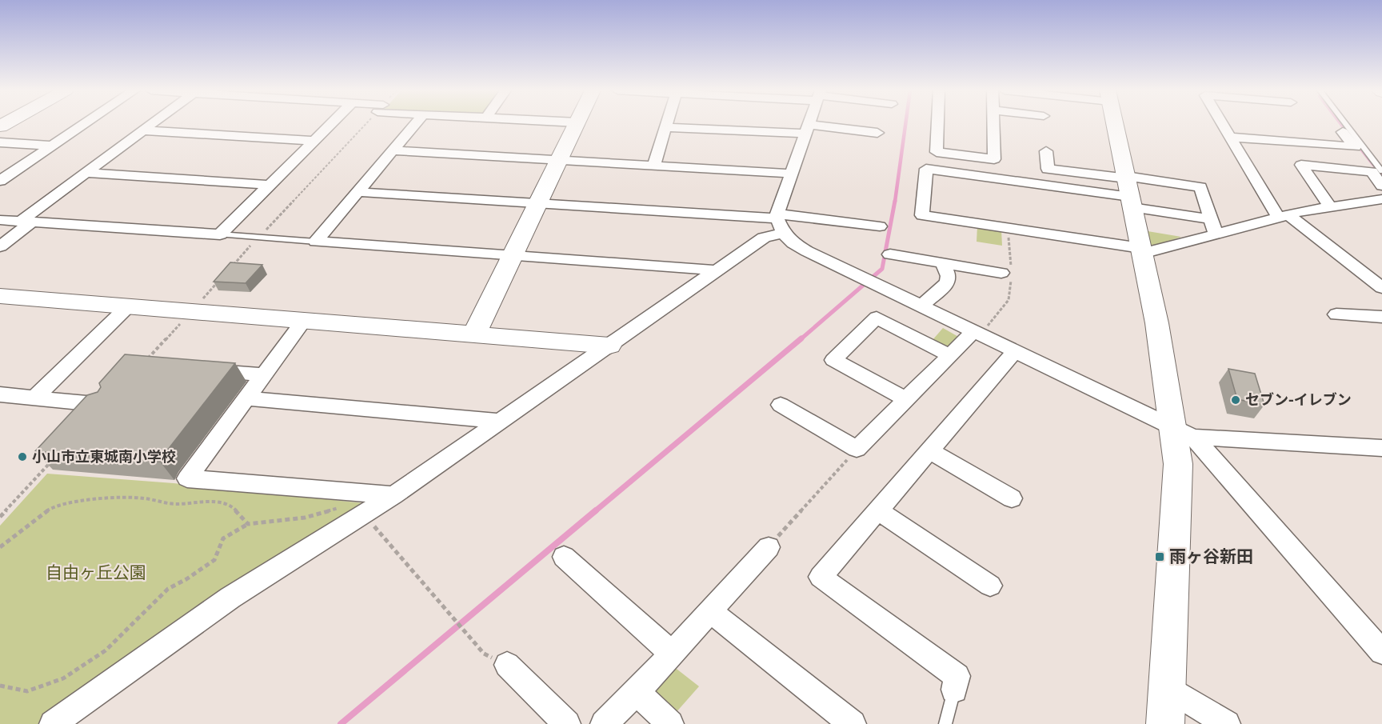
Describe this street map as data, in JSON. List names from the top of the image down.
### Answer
{
  "parks": ["自由ヶ丘公園"],
  "places": {
    "other": ["セブン-イレブン", "小山市立東城南小学校"],
    "transit": ["雨ヶ谷新田"]
  }
}
